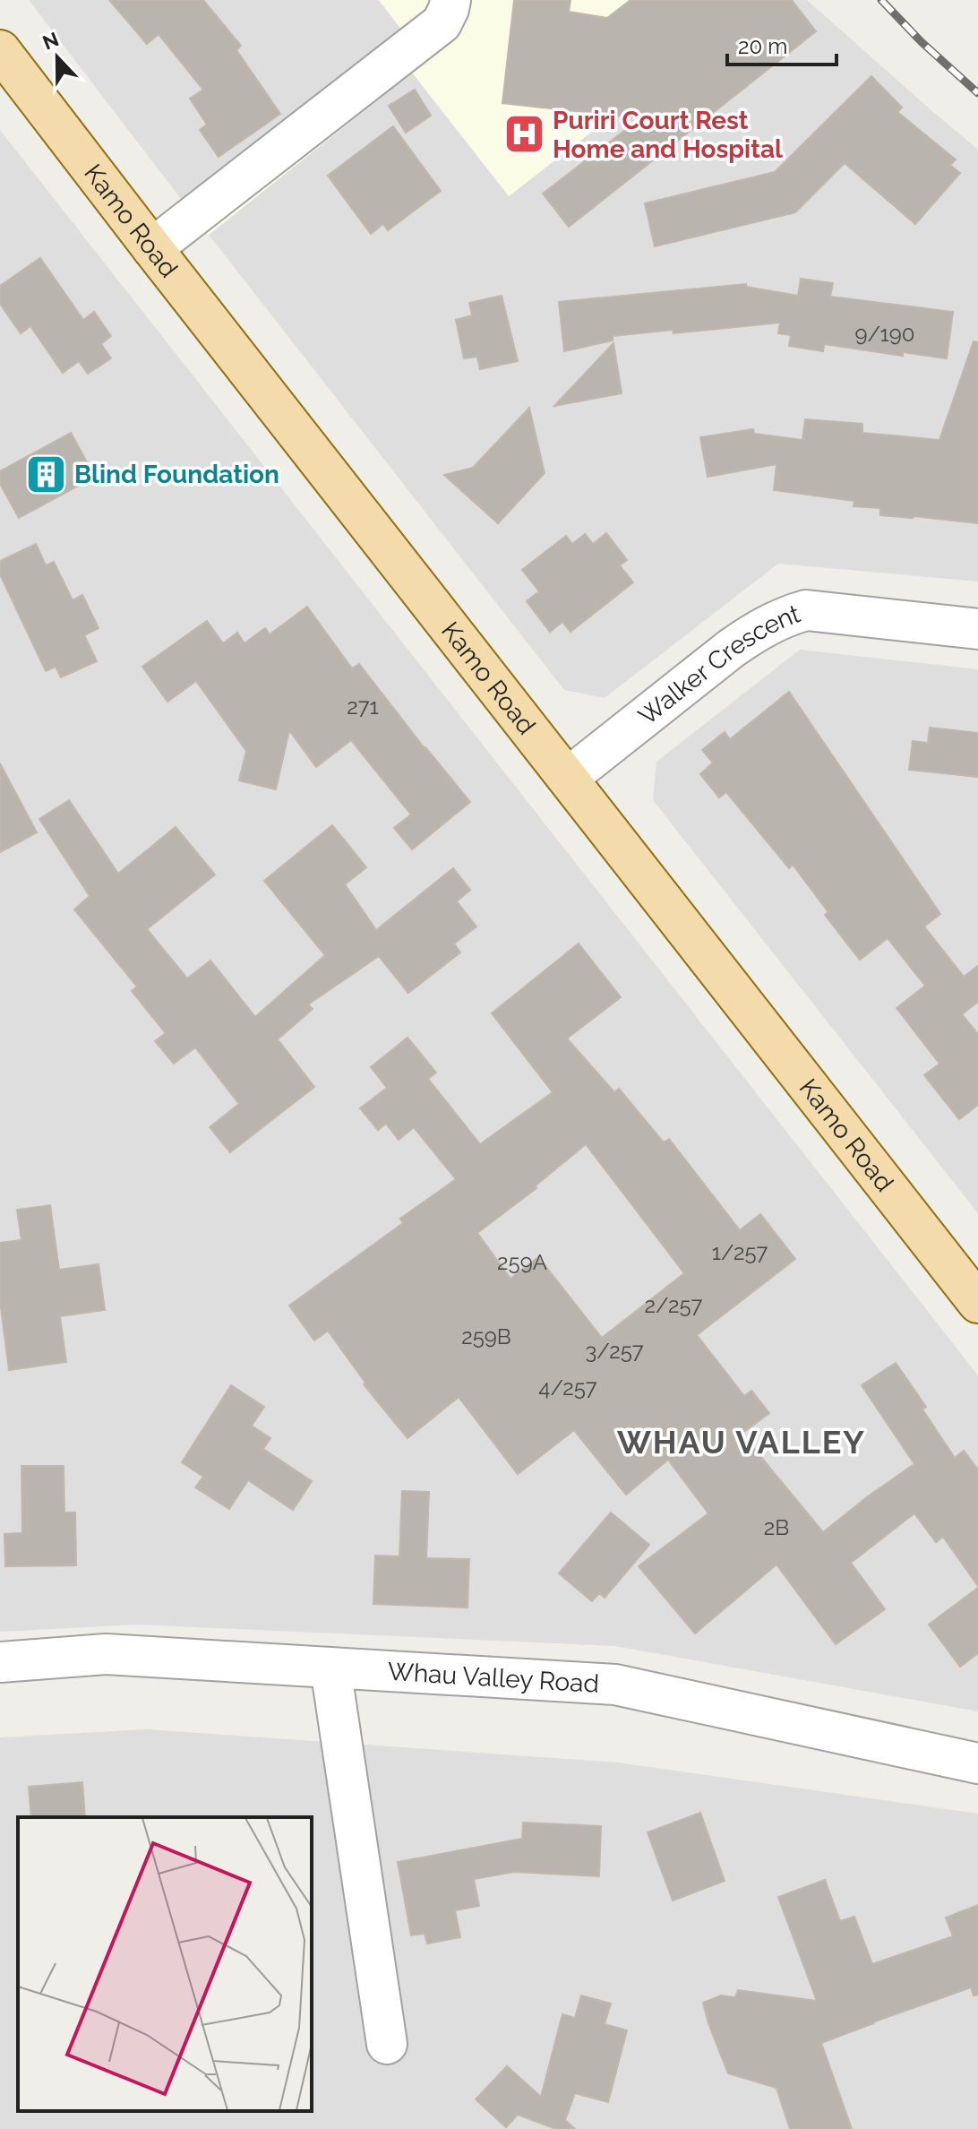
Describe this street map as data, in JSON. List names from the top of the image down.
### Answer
{
  "streets": {
    "main road": ["Kamo Road"],
    "street": ["Walker Crescent", "Whau Valley Road"]
  },
  "crossings": [
    ["Kamo Road", "Walker Crescent"]
  ],
  "districts": ["WHAU VALLEY"],
  "places": {
    "hospital": ["Puriri Court Rest Home and Hospital"],
    "building": ["Blind Foundation"]
  },
  "house_numbers": [
    "9/190",
    "271",
    "1/257",
    "259A",
    "2/257",
    "259B",
    "3/257",
    "4/257",
    "2B"
  ],
  "scale_bar": "20 m",
  "north": "top"
}
